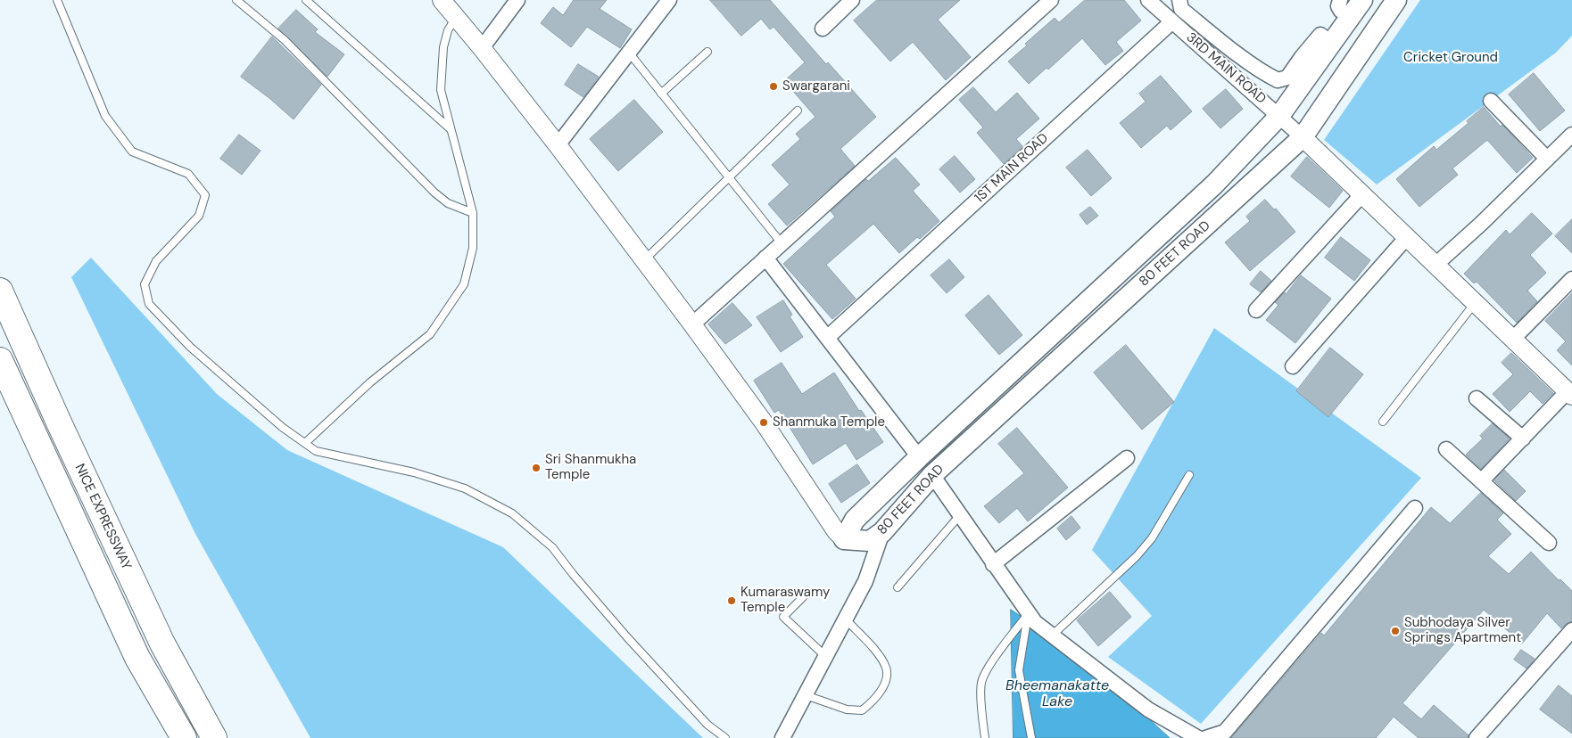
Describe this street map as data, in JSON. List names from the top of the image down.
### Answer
{
  "streets": {
    "highway": ["NICE EXPRESSWAY"],
    "main road": ["80 FEET ROAD"],
    "street": ["3RD MAIN ROAD", "1ST MAIN ROAD"]
  },
  "crossings": [
    ["3RD MAIN ROAD", "1ST MAIN ROAD"],
    ["3RD MAIN ROAD", "80 FEET ROAD"]
  ],
  "water": ["Bheemanakatte Lake"],
  "parks": ["Cricket Ground"],
  "places": [
    "Swargarani",
    "Shanmuka Temple",
    "Sri Shanmukha Temple",
    "Kumaraswamy Temple",
    "Subhodaya Silver Springs Apartment"
  ]
}
